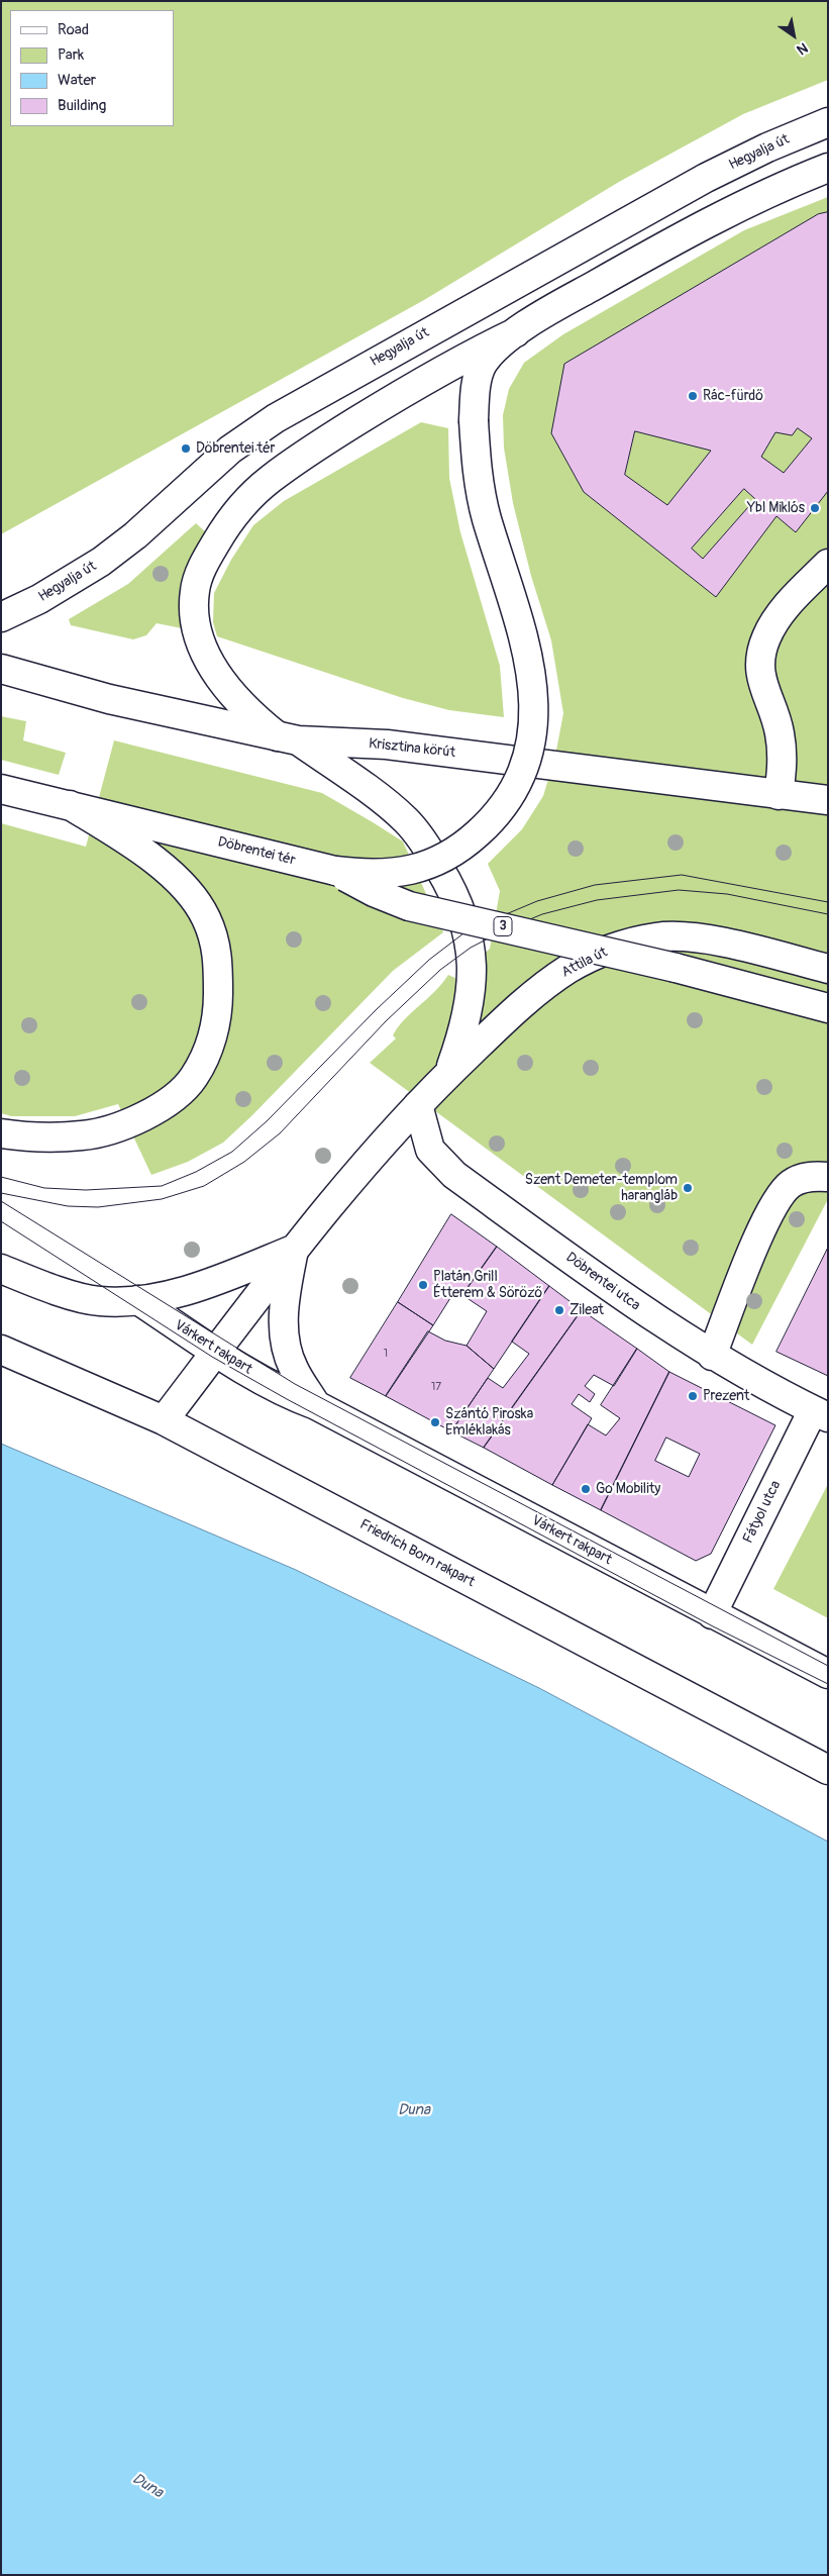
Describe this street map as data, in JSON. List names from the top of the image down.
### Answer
{
  "streets": {
    "main road": [
      "Hegyalja út",
      "Krisztina körút",
      "Döbrentei tér",
      "3",
      "Attila út",
      "Döbrentei utca",
      "Várkert rakpart",
      "Fátyol utca",
      "Friedrich Born rakpart"
    ]
  },
  "crossings": [
    ["Döbrentei tér", "3"],
    ["Attila út", "Döbrentei utca"],
    ["Döbrentei utca", "Fátyol utca"],
    ["Várkert rakpart", "Fátyol utca"]
  ],
  "water": ["Duna"],
  "places": [
    "Rác-fürdő",
    "Döbrentei tér",
    "Ybl Miklós",
    "Szent Demeter-templom harangláb",
    "Platán Grill Étterem & Söröző",
    "Zileat",
    "Prezent",
    "Szántó Piroska Emléklakás",
    "Go Mobility"
  ],
  "house_numbers": ["1", "17"],
  "legend": [
    "Road",
    "Park",
    "Water",
    "Building"
  ],
  "north": "bottom right"
}
